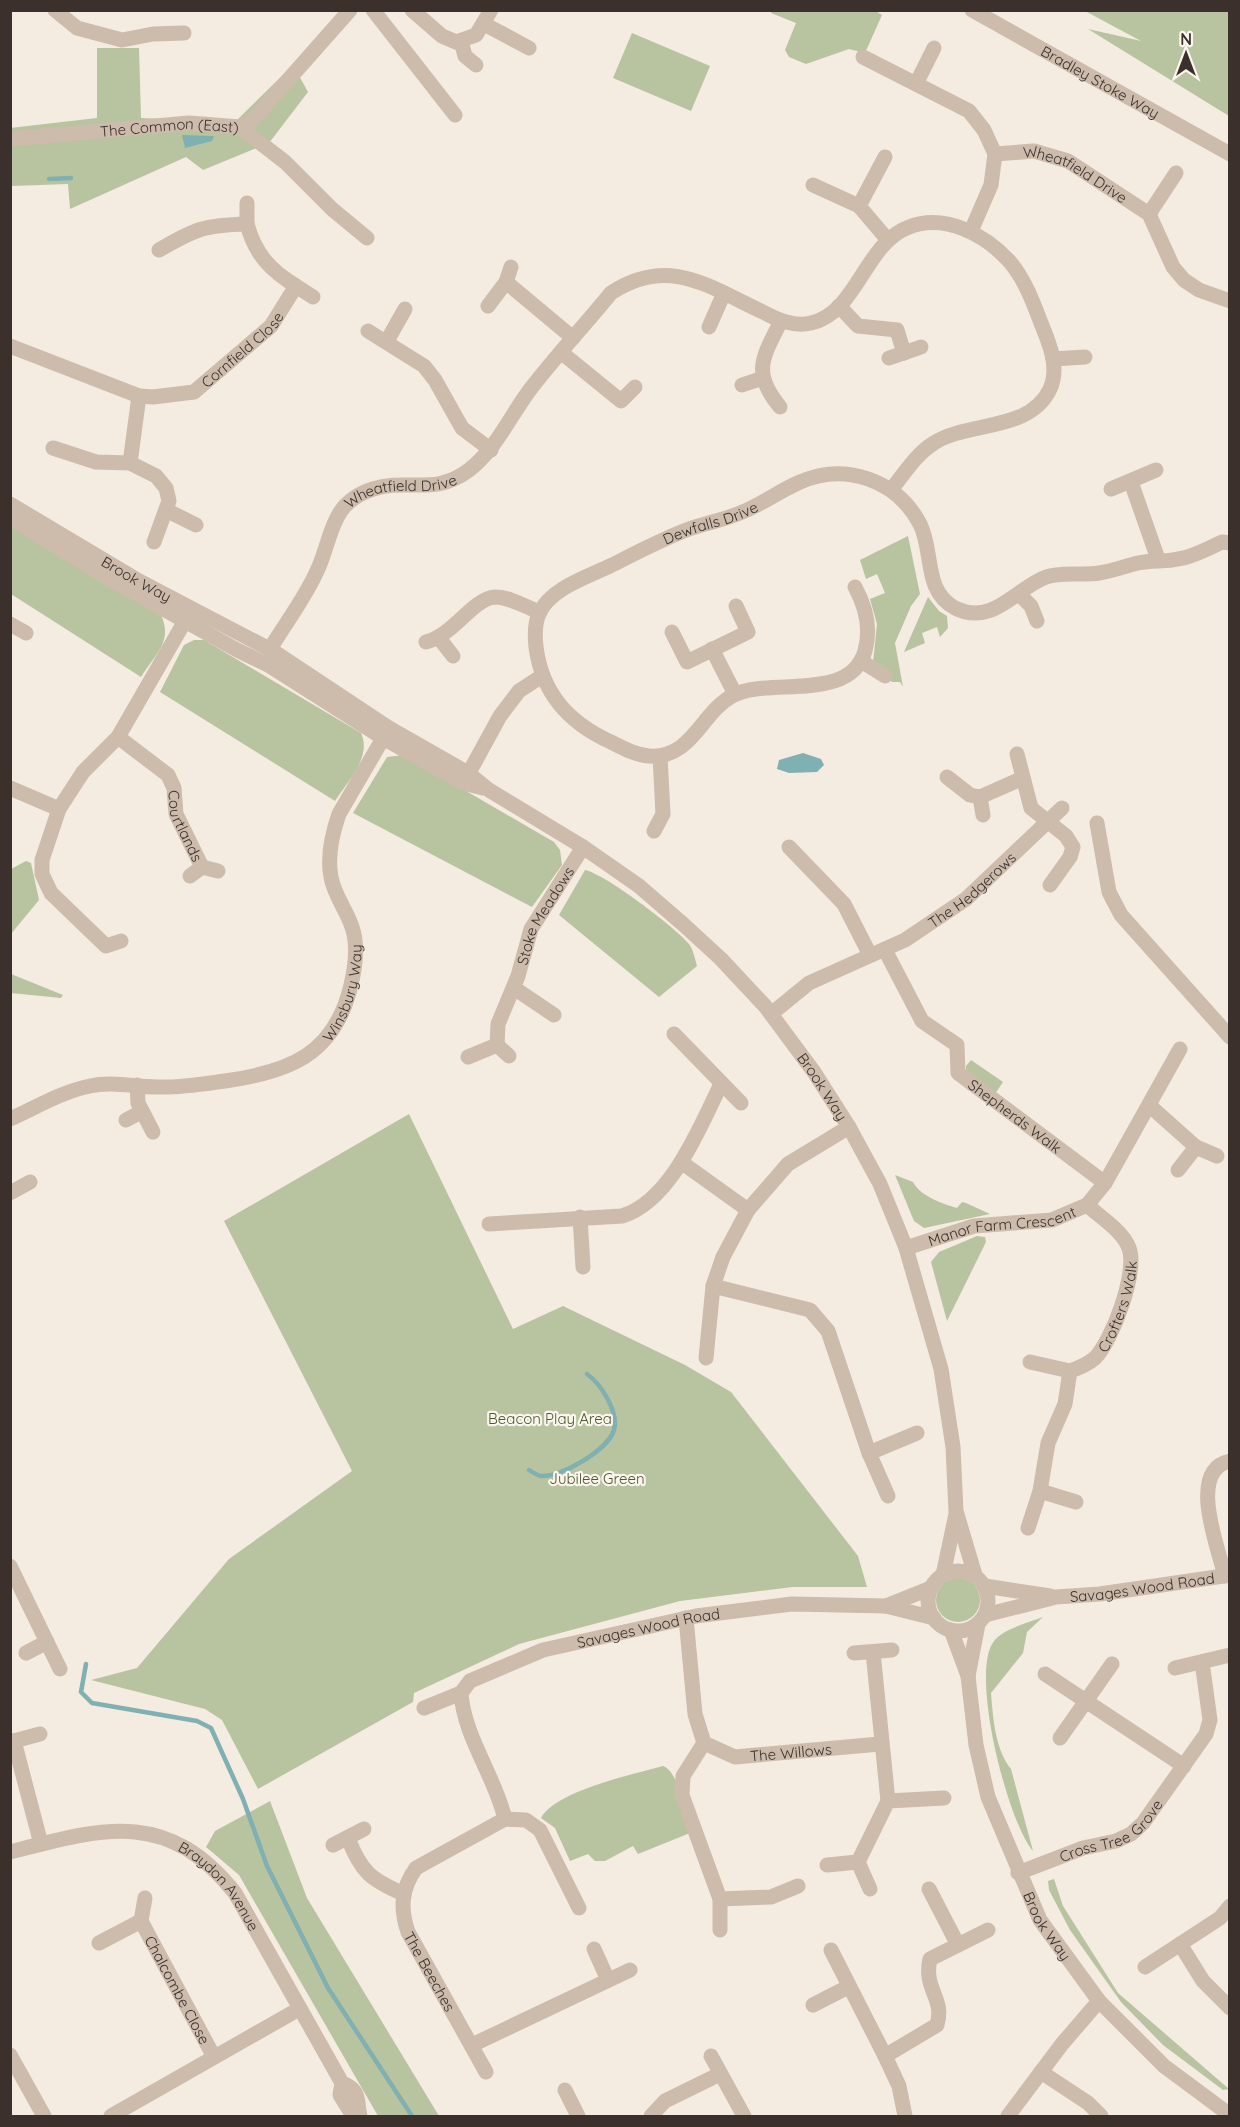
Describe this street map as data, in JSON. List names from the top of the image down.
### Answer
{
  "streets": {
    "street": [
      "Bradley Stoke Way",
      "The Common (East)",
      "Wheatfield Drive",
      "Cornfield Close",
      "Dewfalls Drive",
      "Brook Way",
      "Courtlands",
      "The Hedgerows",
      "Stoke Meadows",
      "Winsbury Way",
      "Shepherds Walk",
      "Manor Farm Crescent",
      "Crofters Walk",
      "Savages Wood Road",
      "The Willows",
      "Cross Tree Grove",
      "Braydon Avenue",
      "The Beeches",
      "Chalcombe Close"
    ]
  },
  "crossings": [
    ["Wheatfield Drive", "Brook Way"],
    ["Brook Way", "The Hedgerows"],
    ["Brook Way", "Stoke Meadows"],
    ["Brook Way", "Winsbury Way"],
    ["Brook Way", "Manor Farm Crescent"],
    ["Brook Way", "Savages Wood Road"],
    ["Brook Way", "Cross Tree Grove"],
    ["The Hedgerows", "Shepherds Walk"],
    ["Shepherds Walk", "Manor Farm Crescent"],
    ["Manor Farm Crescent", "Crofters Walk"],
    ["Braydon Avenue", "Chalcombe Close"]
  ],
  "parks": ["Beacon Play Area", "Jubilee Green"],
  "north": "top"
}
